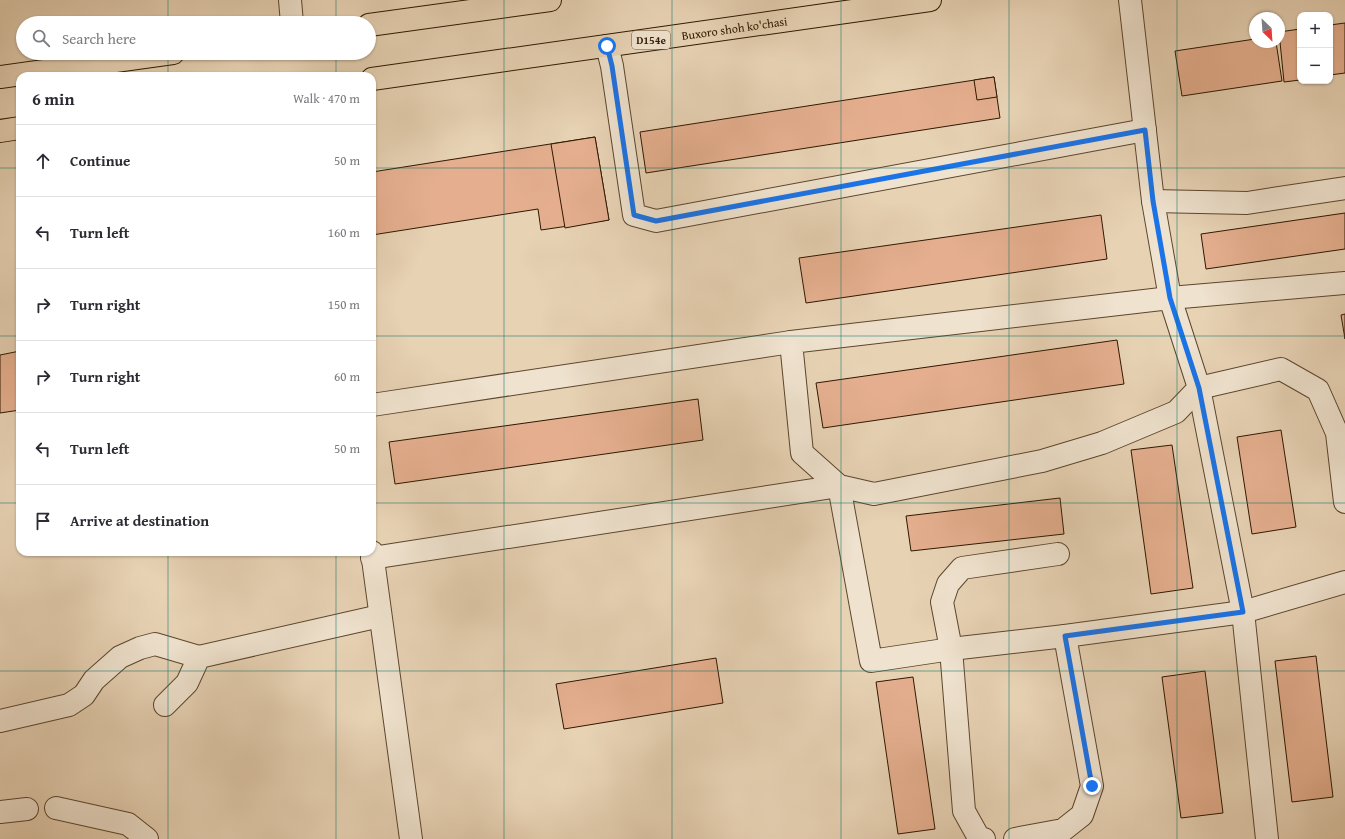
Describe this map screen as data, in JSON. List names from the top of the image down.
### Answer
{
  "streets": {
    "main road": ["Buxoro shoh ko'chasi", "D154e"]
  },
  "north": "bottom right",
  "page": {
    "map_buttons": ["+", "−"],
    "search": "Search here",
    "heading": ["6 min", "Walk · 470 m"],
    "list": [
      ["Continue", "50 m"],
      ["Turn left", "160 m"],
      ["Turn right", "150 m"],
      ["Turn right", "60 m"],
      ["Turn left", "50 m"],
      "Arrive at destination"
    ]
  }
}
